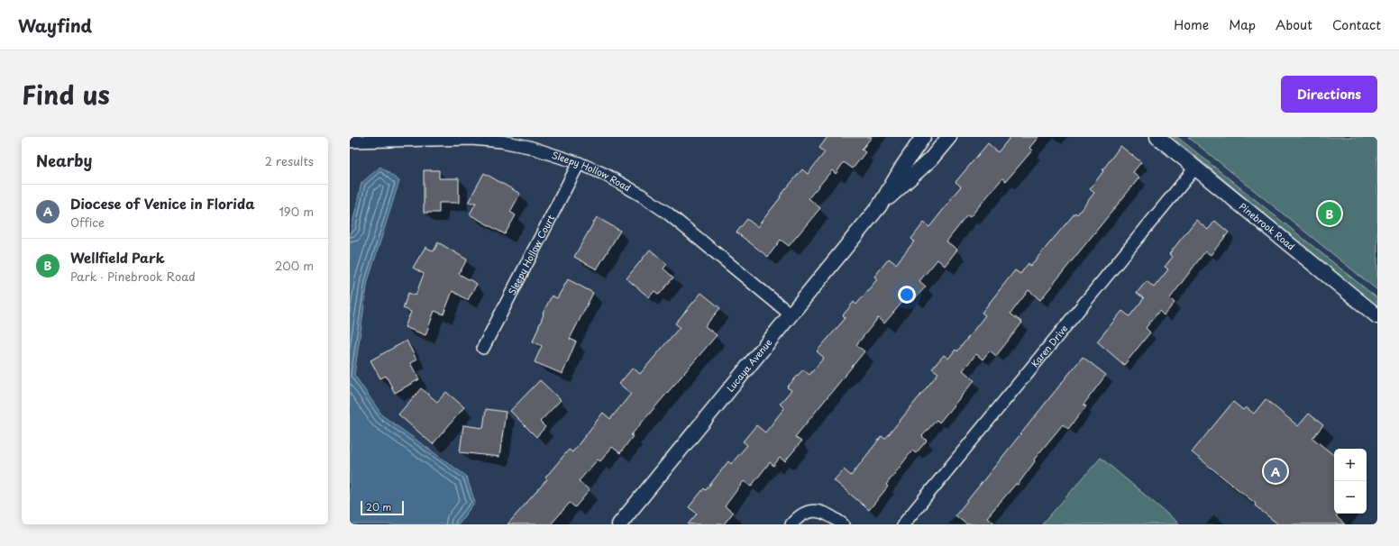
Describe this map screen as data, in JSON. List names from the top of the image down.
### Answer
{
  "streets": {
    "street": [
      "Sleepy Hollow Road",
      "Pinebrook Road",
      "Sleepy Hollow Court",
      "Karen Drive",
      "Lucaya Avenue"
    ]
  },
  "crossings": [
    ["Sleepy Hollow Road", "Sleepy Hollow Court"],
    ["Sleepy Hollow Road", "Lucaya Avenue"],
    ["Pinebrook Road", "Karen Drive"]
  ],
  "scale_bar": "20 m",
  "page": {
    "header": "Wayfind",
    "nav": [
      "Home",
      "Map",
      "About",
      "Contact"
    ],
    "title": "Find us",
    "buttons": "Directions",
    "heading": ["Nearby", "2 results"],
    "list": [
      {
        "mark": "A",
        "name": "Diocese of Venice in Florida",
        "note": "Office",
        "value": "190 m"
      },
      {
        "mark": "B",
        "name": "Wellfield Park",
        "note": "Park · Pinebrook Road",
        "value": "200 m"
      }
    ],
    "pins": ["B", "A"],
    "map_buttons": ["+", "−"],
    "scale": "20 m"
  }
}
